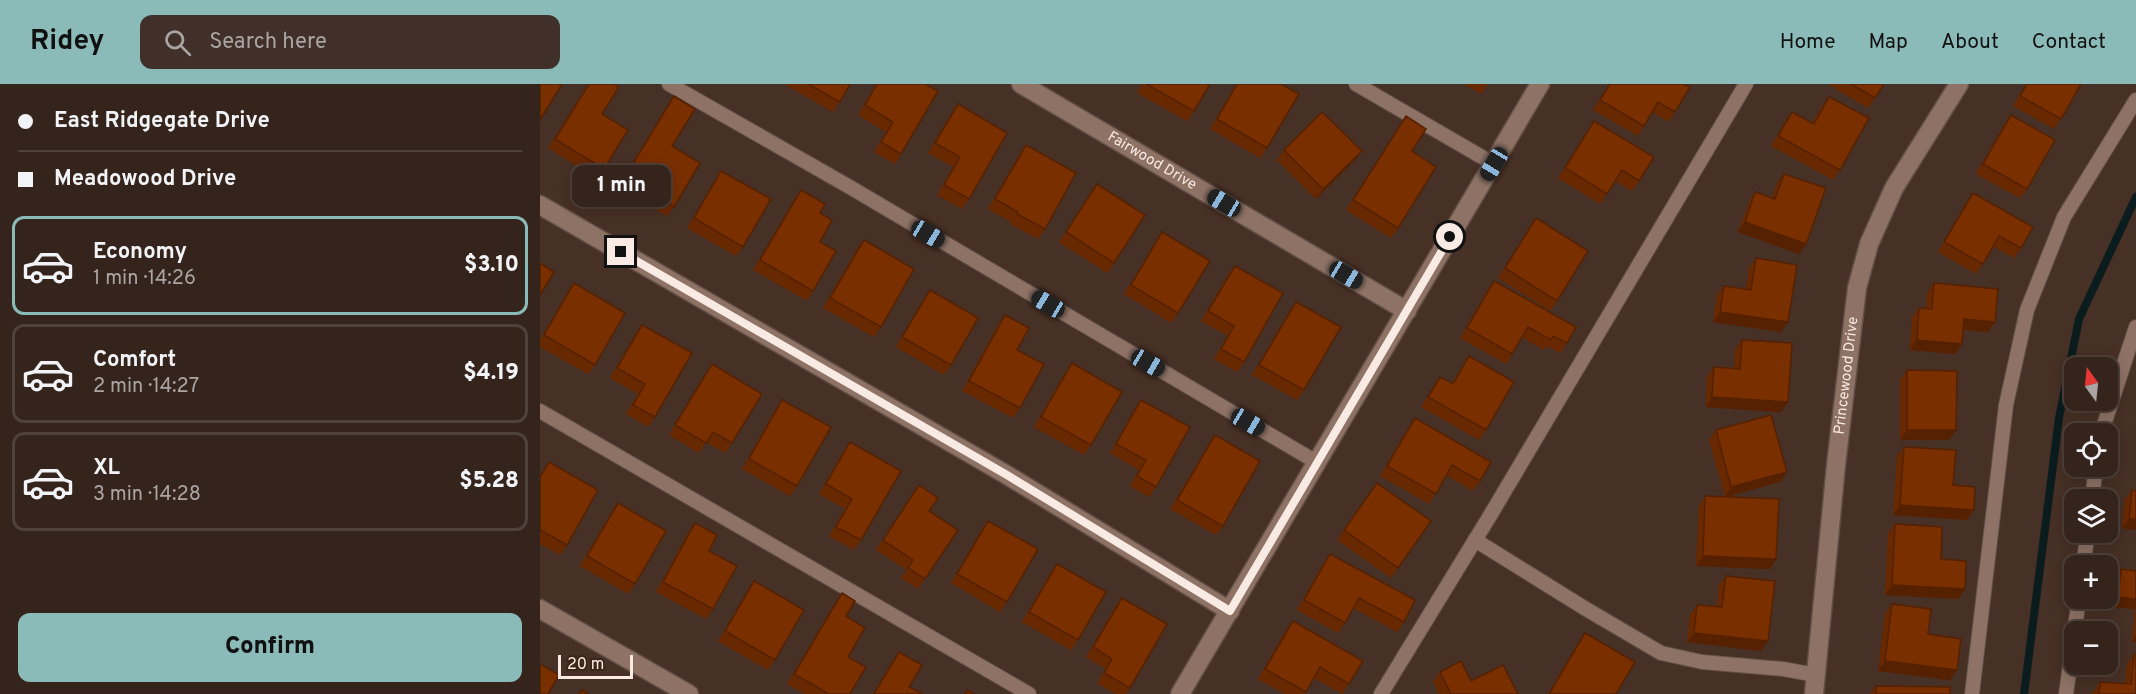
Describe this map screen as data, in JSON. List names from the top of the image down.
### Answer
{
  "streets": {
    "street": ["Fairwood Drive", "Princewood Drive"]
  },
  "scale_bar": "20 m",
  "north": "top",
  "page": {
    "header": "Ridey",
    "search": "Search here",
    "nav": [
      "Home",
      "Map",
      "About",
      "Contact"
    ],
    "banner": ["East Ridgegate Drive", "Meadowood Drive"],
    "bubble": "1 min",
    "list": [
      {
        "name": "Economy",
        "note": "1 min · 14:26",
        "value": "$3.10"
      },
      {
        "name": "Comfort",
        "note": "2 min · 14:27",
        "value": "$4.19"
      },
      {
        "name": "XL",
        "note": "3 min · 14:28",
        "value": "$5.28"
      }
    ],
    "map_buttons": ["+", "−"],
    "buttons": "Confirm",
    "scale": "20 m"
  }
}
